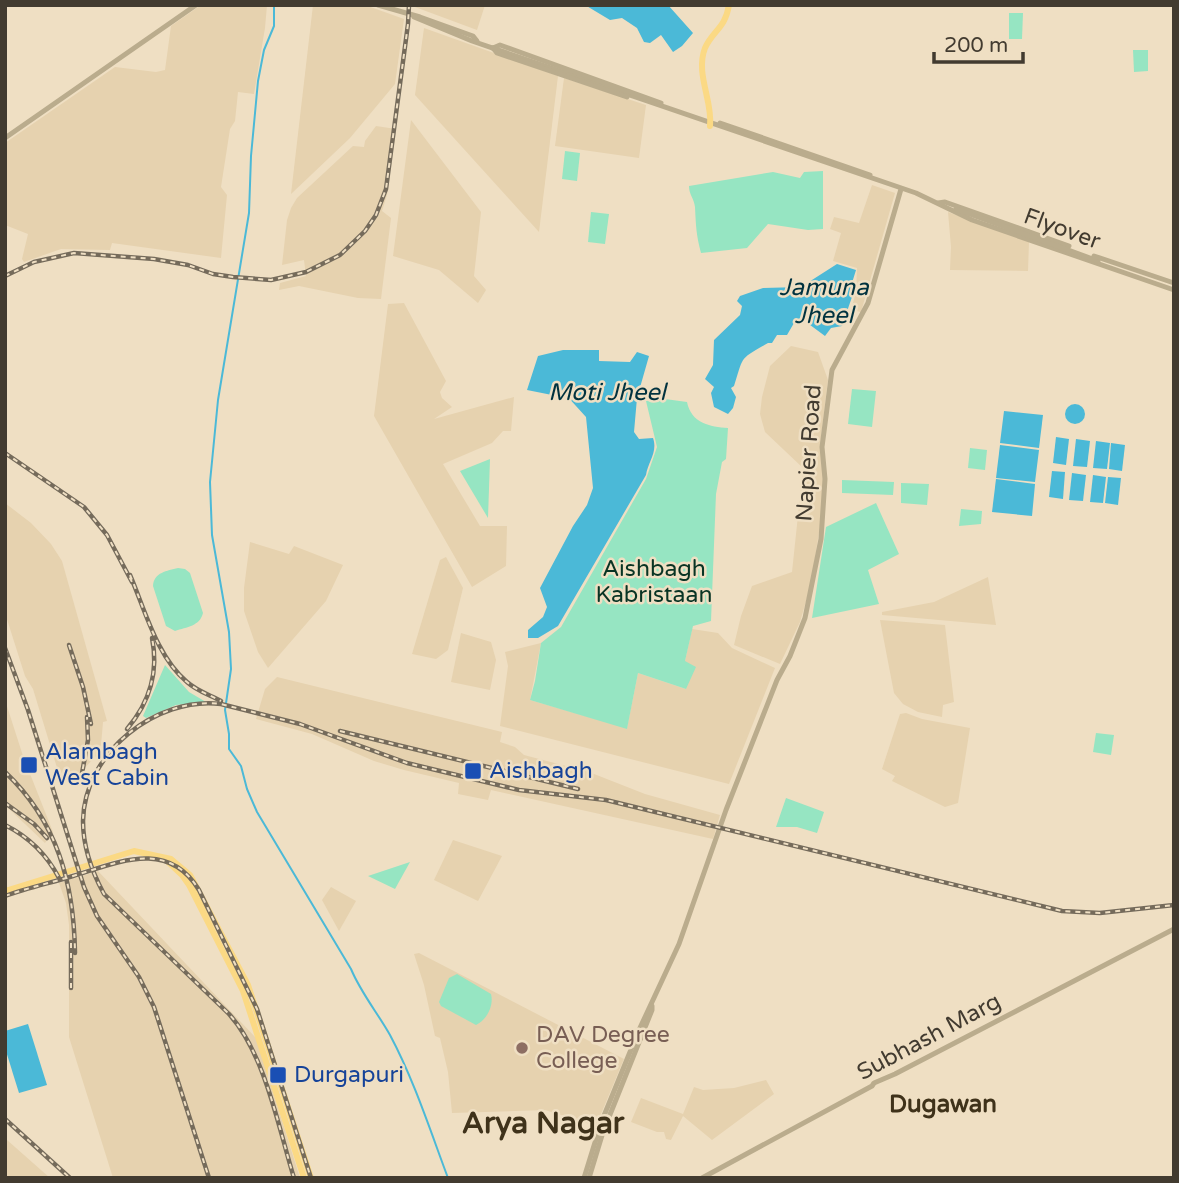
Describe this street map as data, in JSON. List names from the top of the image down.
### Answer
{
  "streets": {
    "main road": ["Napier Road", "Subhash Marg"]
  },
  "districts": ["Dugawan", "Arya Nagar"],
  "water": ["Jamuna Jheel", "Moti Jheel"],
  "parks": ["Aishbagh Kabristaan"],
  "places": {
    "transit": ["Alambagh West Cabin", "Aishbagh", "Durgapuri"],
    "other": ["DAV Degree College"]
  },
  "scale_bar": "200 m"
}
